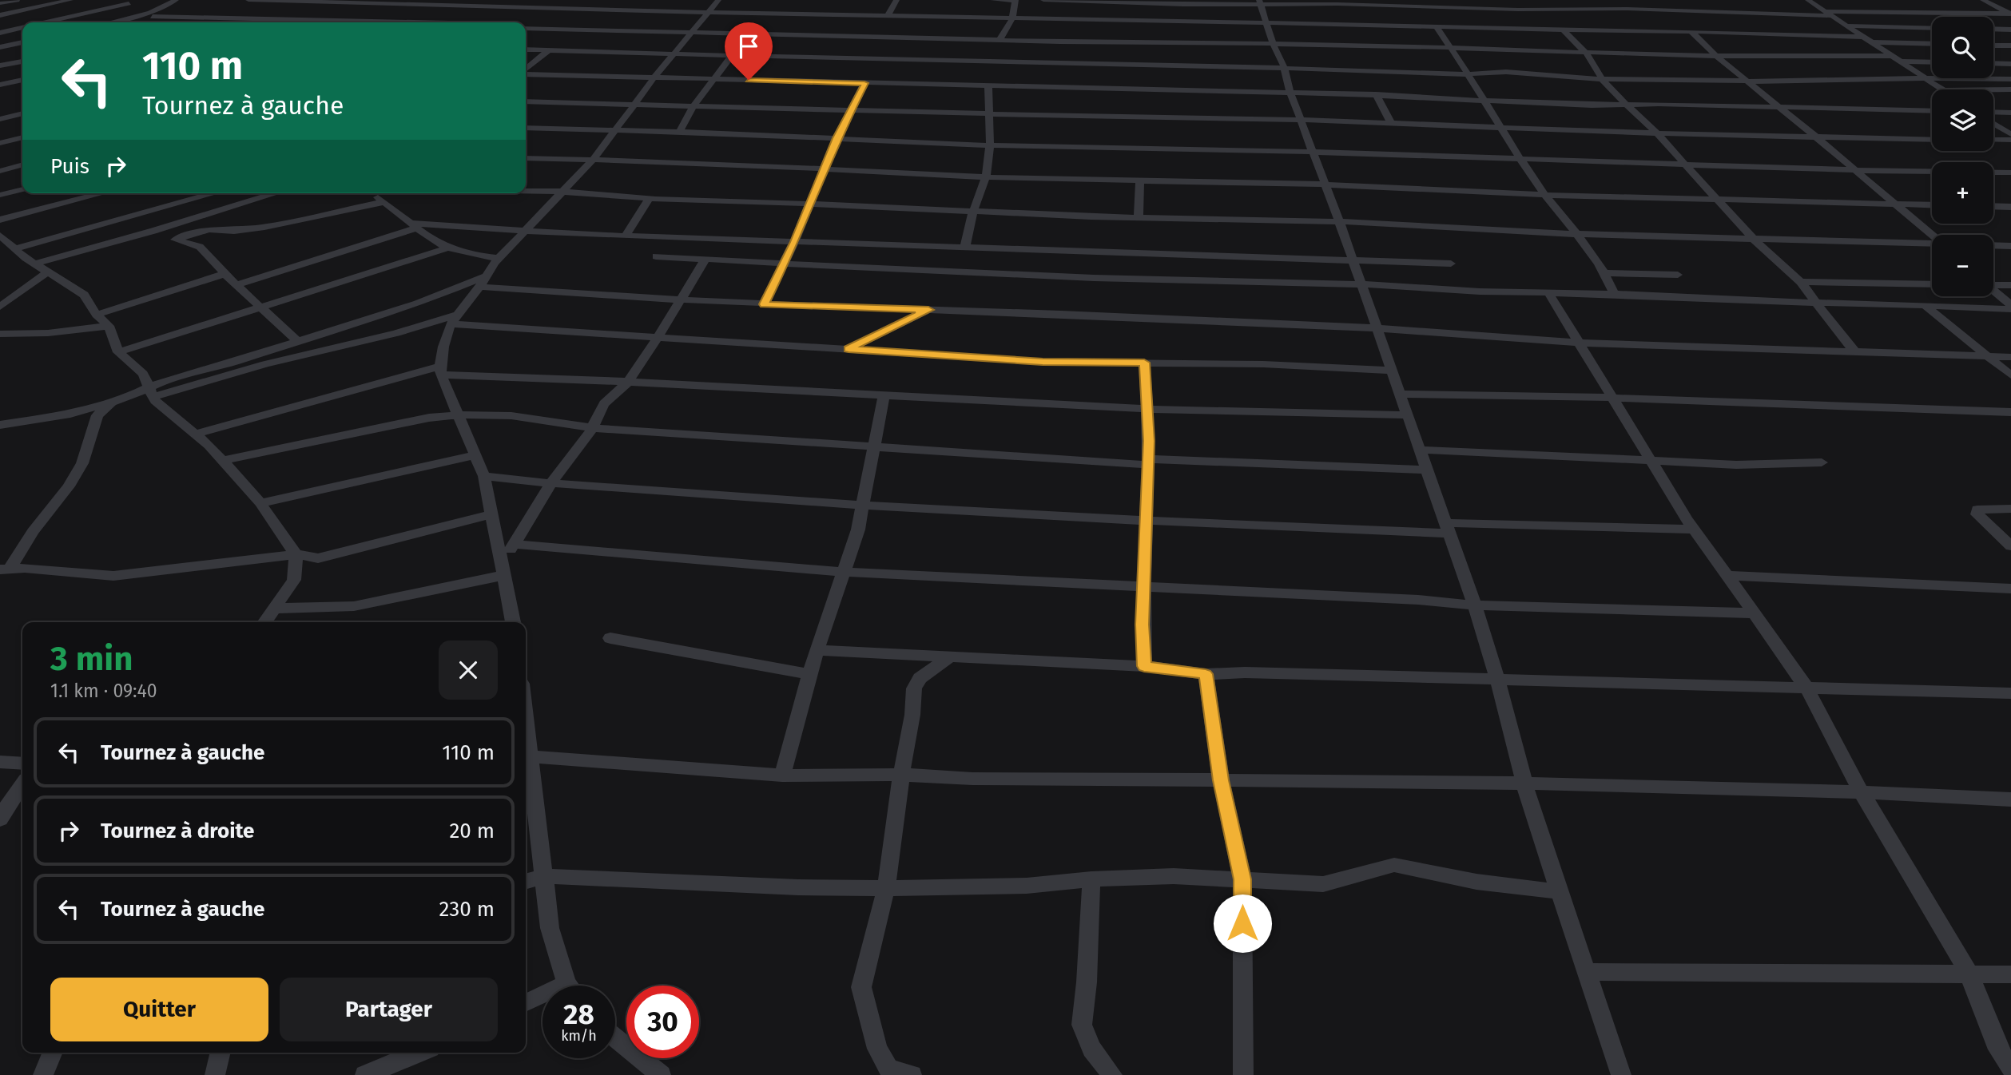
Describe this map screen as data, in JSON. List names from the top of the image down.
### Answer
{
  "page": {
    "map_buttons": ["+", "−"],
    "turn": ["110 m", "Tournez à gauche"],
    "then": "Puis",
    "heading": ["3 min", "1.1 km · 09:40"],
    "list": [
      {
        "name": "Tournez à gauche",
        "value": "110 m"
      },
      {
        "name": "Tournez à droite",
        "value": "20 m"
      },
      {
        "name": "Tournez à gauche",
        "value": "230 m"
      }
    ],
    "buttons": ["Quitter", "Partager"],
    "speed": "28 km/h",
    "limit": "30"
  }
}
